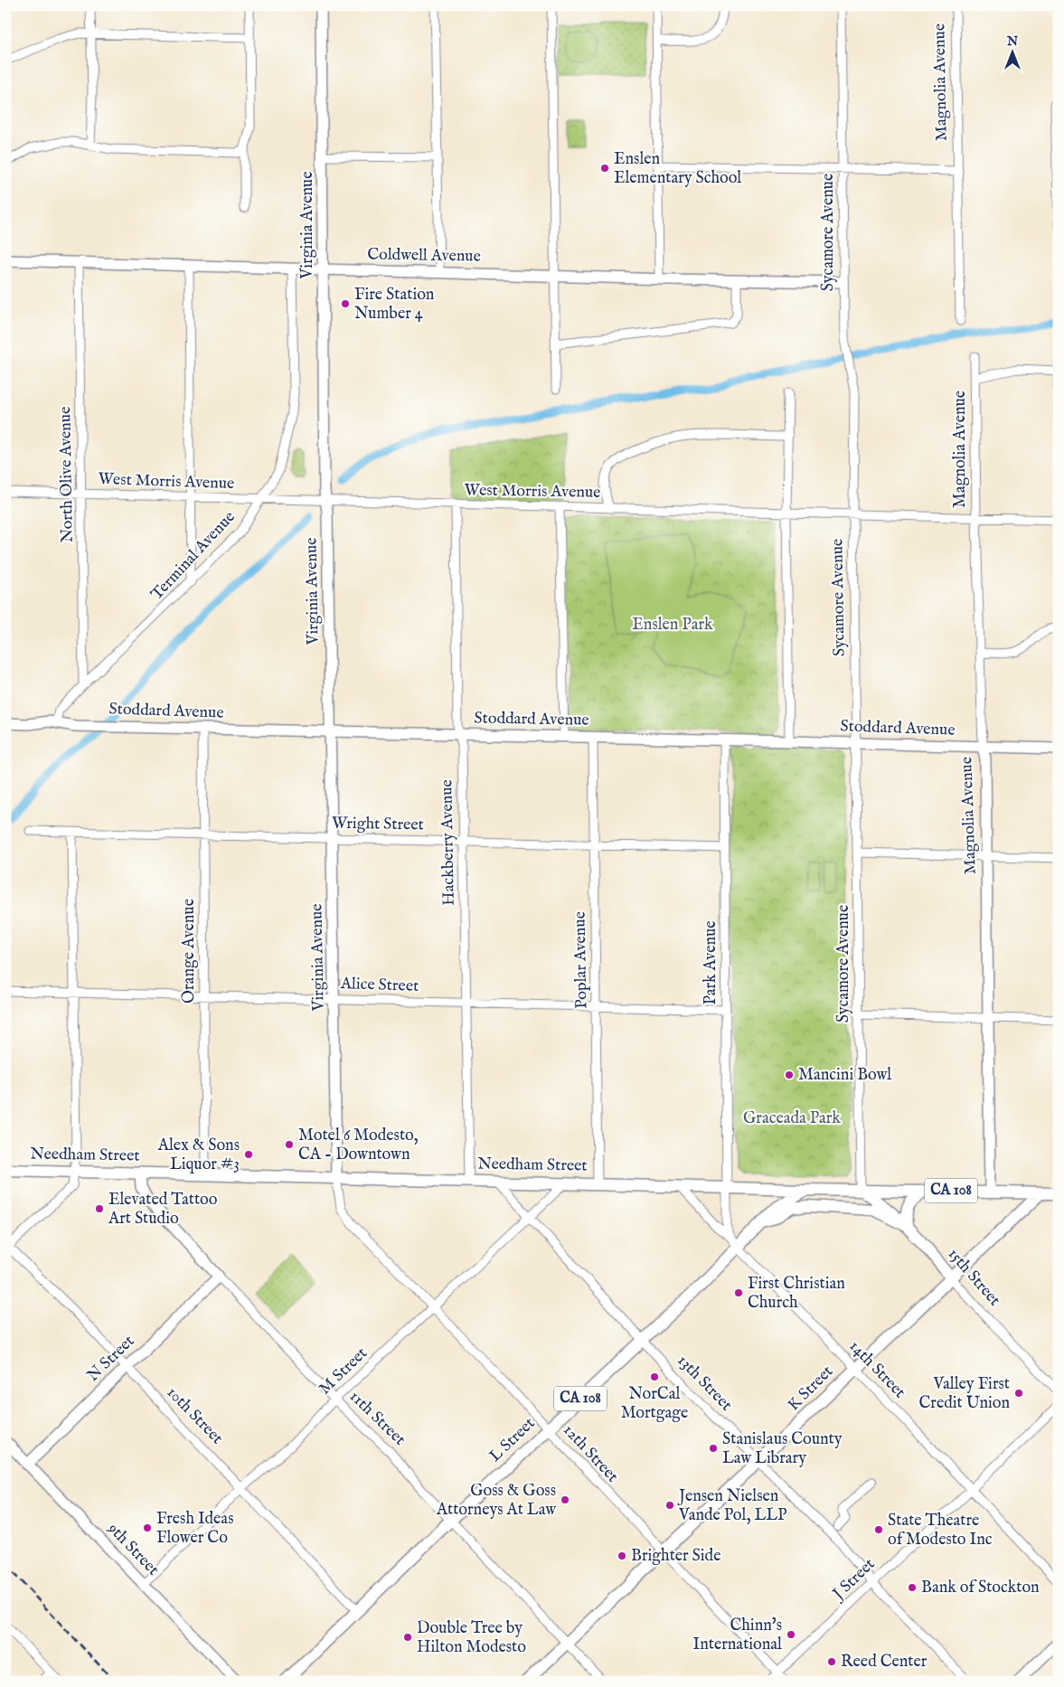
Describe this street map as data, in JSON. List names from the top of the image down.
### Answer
{
  "streets": {
    "main road": [
      "Needham Street",
      "CA 108",
      "15th Street",
      "K Street",
      "L Street"
    ],
    "street": [
      "Magnolia Avenue",
      "Virginia Avenue",
      "Sycamore Avenue",
      "Coldwell Avenue",
      "North Olive Avenue",
      "West Morris Avenue",
      "Terminal Avenue",
      "Stoddard Avenue",
      "Wright Street",
      "Hackberry Avenue",
      "Orange Avenue",
      "Poplar Avenue",
      "Park Avenue",
      "Alice Street",
      "N Street",
      "14th Street",
      "M Street",
      "13th Street",
      "10th Street",
      "11th Street",
      "12th Street",
      "9th Street",
      "J Street"
    ]
  },
  "crossings": [
    ["Magnolia Avenue", "West Morris Avenue"],
    ["Magnolia Avenue", "Stoddard Avenue"],
    ["Magnolia Avenue", "Needham Street"],
    ["Virginia Avenue", "Coldwell Avenue"],
    ["Virginia Avenue", "West Morris Avenue"],
    ["Virginia Avenue", "Stoddard Avenue"],
    ["Virginia Avenue", "Wright Street"],
    ["Virginia Avenue", "Alice Street"],
    ["Virginia Avenue", "Needham Street"],
    ["Virginia Avenue", "12th Street"],
    ["Sycamore Avenue", "Coldwell Avenue"],
    ["Sycamore Avenue", "West Morris Avenue"],
    ["Sycamore Avenue", "Stoddard Avenue"],
    ["Sycamore Avenue", "Needham Street"],
    ["Sycamore Avenue", "15th Street"],
    ["Coldwell Avenue", "North Olive Avenue"],
    ["Coldwell Avenue", "Terminal Avenue"],
    ["North Olive Avenue", "West Morris Avenue"],
    ["North Olive Avenue", "Terminal Avenue"],
    ["West Morris Avenue", "Terminal Avenue"],
    ["West Morris Avenue", "Hackberry Avenue"],
    ["Terminal Avenue", "Stoddard Avenue"],
    ["Stoddard Avenue", "Hackberry Avenue"],
    ["Stoddard Avenue", "Orange Avenue"],
    ["Stoddard Avenue", "Poplar Avenue"],
    ["Stoddard Avenue", "Park Avenue"],
    ["Wright Street", "Hackberry Avenue"],
    ["Wright Street", "Orange Avenue"],
    ["Wright Street", "Poplar Avenue"],
    ["Wright Street", "Park Avenue"],
    ["Hackberry Avenue", "Alice Street"],
    ["Hackberry Avenue", "Needham Street"],
    ["Orange Avenue", "Alice Street"],
    ["Orange Avenue", "Needham Street"],
    ["Poplar Avenue", "Alice Street"],
    ["Poplar Avenue", "Needham Street"],
    ["Park Avenue", "Alice Street"],
    ["Park Avenue", "Needham Street"],
    ["Needham Street", "15th Street"],
    ["Needham Street", "14th Street"],
    ["Needham Street", "M Street"],
    ["Needham Street", "13th Street"],
    ["Needham Street", "K Street"],
    ["Needham Street", "11th Street"],
    ["Needham Street", "L Street"],
    ["Needham Street", "12th Street"],
    ["15th Street", "K Street"],
    ["N Street", "10th Street"],
    ["N Street", "11th Street"],
    ["N Street", "9th Street"],
    ["14th Street", "K Street"],
    ["14th Street", "L Street"],
    ["14th Street", "J Street"],
    ["M Street", "13th Street"],
    ["M Street", "10th Street"],
    ["M Street", "11th Street"],
    ["M Street", "12th Street"],
    ["M Street", "9th Street"],
    ["13th Street", "K Street"],
    ["13th Street", "L Street"],
    ["13th Street", "J Street"],
    ["K Street", "11th Street"],
    ["K Street", "12th Street"],
    ["10th Street", "L Street"],
    ["11th Street", "L Street"],
    ["L Street", "12th Street"],
    ["12th Street", "J Street"]
  ],
  "parks": ["Enslen Park", "Graceada Park"],
  "places": [
    "Enslen Elementary School",
    "Fire Station Number 4",
    "Mancini Bowl",
    "Motel 6 Modesto, CA - Downtown",
    "Alex & Sons Liquor #3",
    "Elevated Tattoo Art Studio",
    "First Christian Church",
    "NorCal Mortgage",
    "Valley First Credit Union",
    "Stanislaus County Law Library",
    "Goss & Goss Attorneys At Law",
    "Jensen Nielsen Vande Pol, LLP",
    "Fresh Ideas Flower Co",
    "State Theatre of Modesto Inc",
    "Brighter Side",
    "Bank of Stockton",
    "Chinn's International",
    "Double Tree by Hilton Modesto",
    "Reed Center"
  ],
  "north": "top"
}
